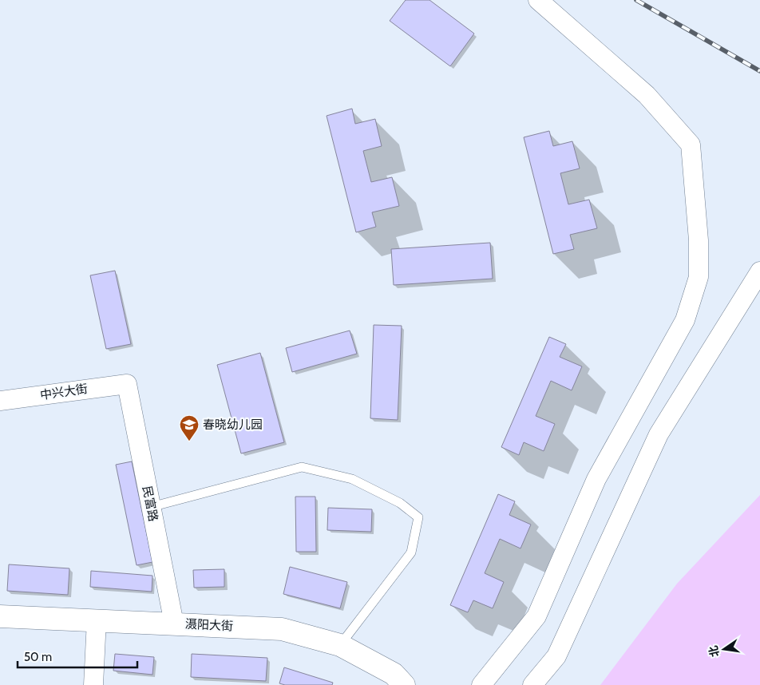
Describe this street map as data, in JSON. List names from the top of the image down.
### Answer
{
  "streets": {
    "main road": ["滠阳大街"],
    "street": ["中兴大街", "民富路"]
  },
  "crossings": [
    ["中兴大街", "民富路"],
    ["民富路", "滠阳大街"]
  ],
  "places": {
    "school or university": ["春晓幼儿园"]
  },
  "scale_bar": "50 m",
  "north": "left"
}
